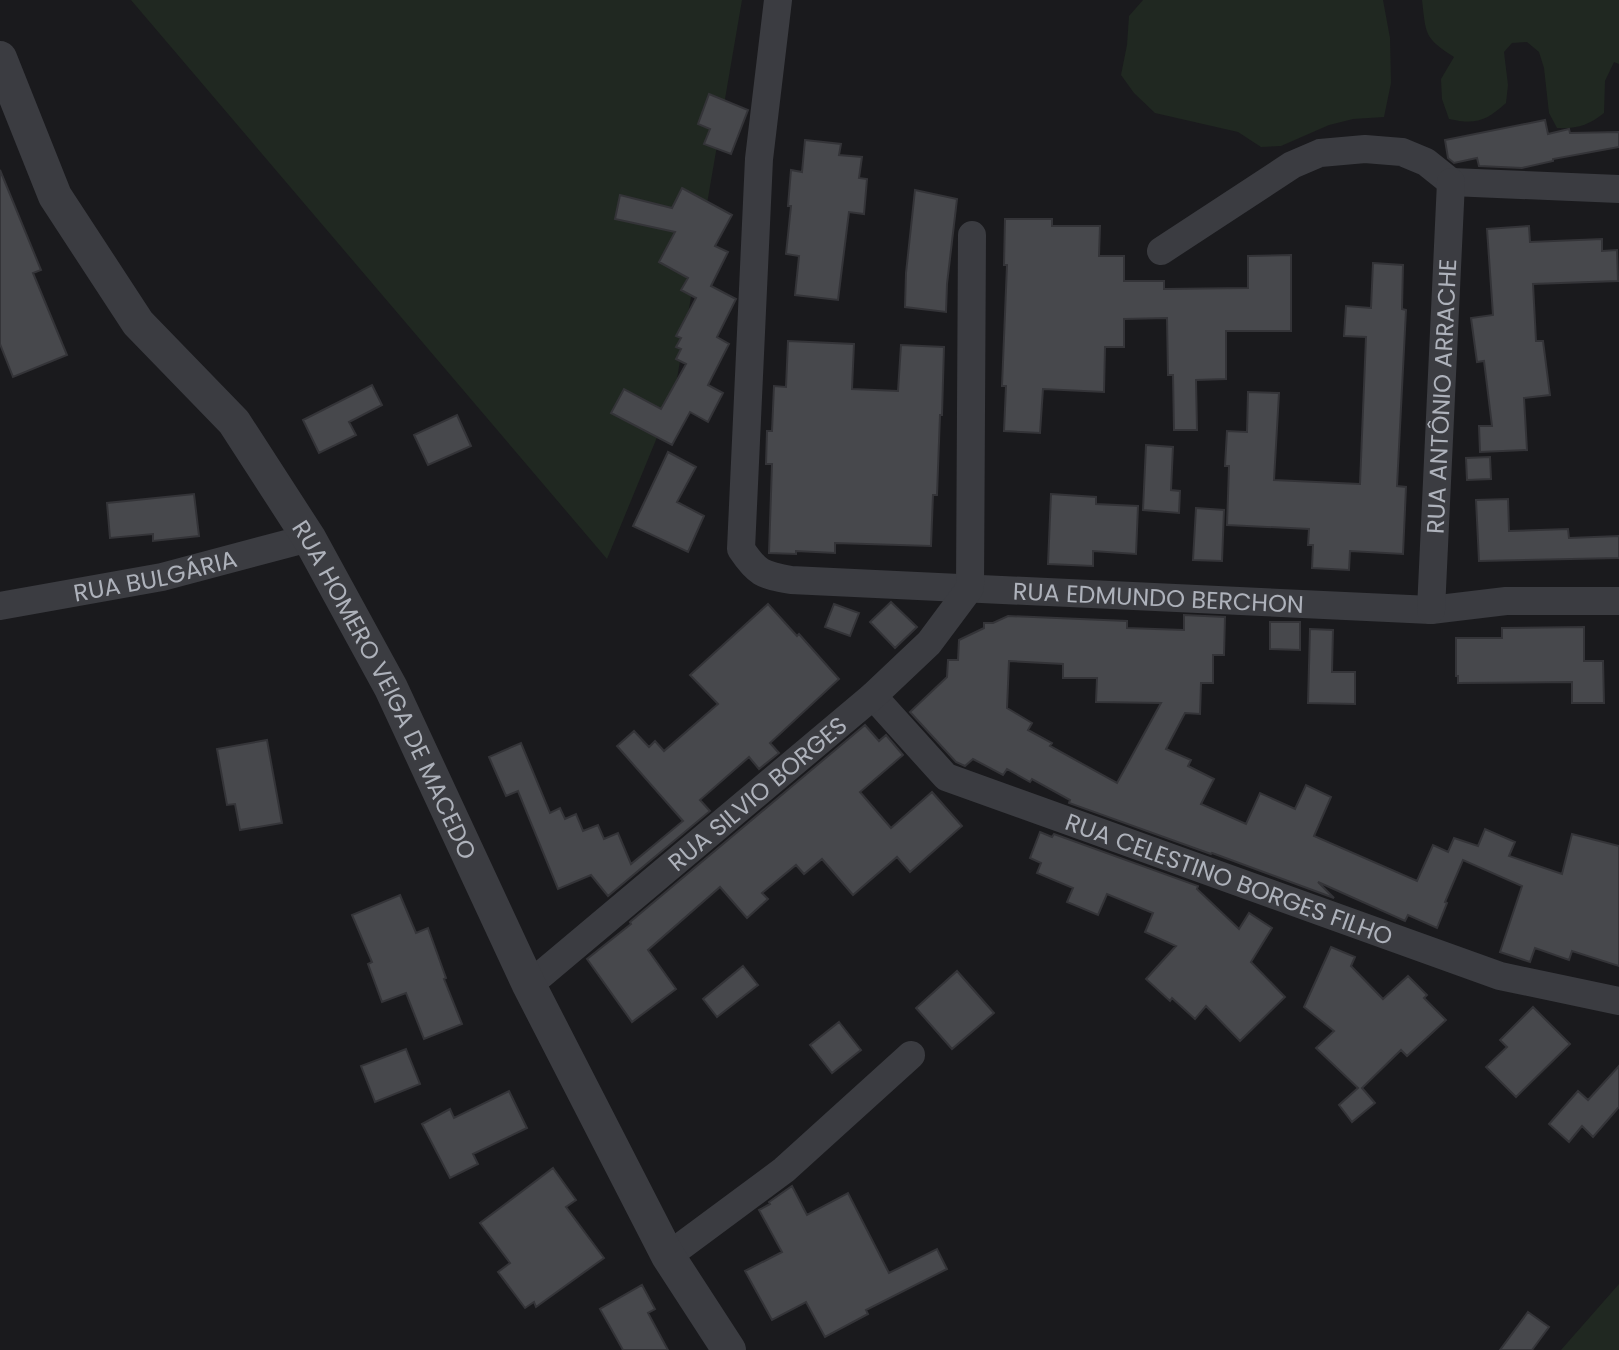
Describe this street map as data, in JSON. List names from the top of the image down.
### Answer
{
  "streets": {
    "street": [
      "RUA ANTÔNIO ARRACHE",
      "RUA BULGÁRIA",
      "RUA EDMUNDO BERCHON",
      "RUA HOMERO VEIGA DE MACEDO",
      "RUA SILVIO BORGES",
      "RUA CELESTINO BORGES FILHO"
    ]
  },
  "crossings": [
    ["RUA ANTÔNIO ARRACHE", "RUA EDMUNDO BERCHON"],
    ["RUA BULGÁRIA", "RUA HOMERO VEIGA DE MACEDO"],
    ["RUA EDMUNDO BERCHON", "RUA SILVIO BORGES"],
    ["RUA HOMERO VEIGA DE MACEDO", "RUA SILVIO BORGES"],
    ["RUA SILVIO BORGES", "RUA CELESTINO BORGES FILHO"]
  ]
}
